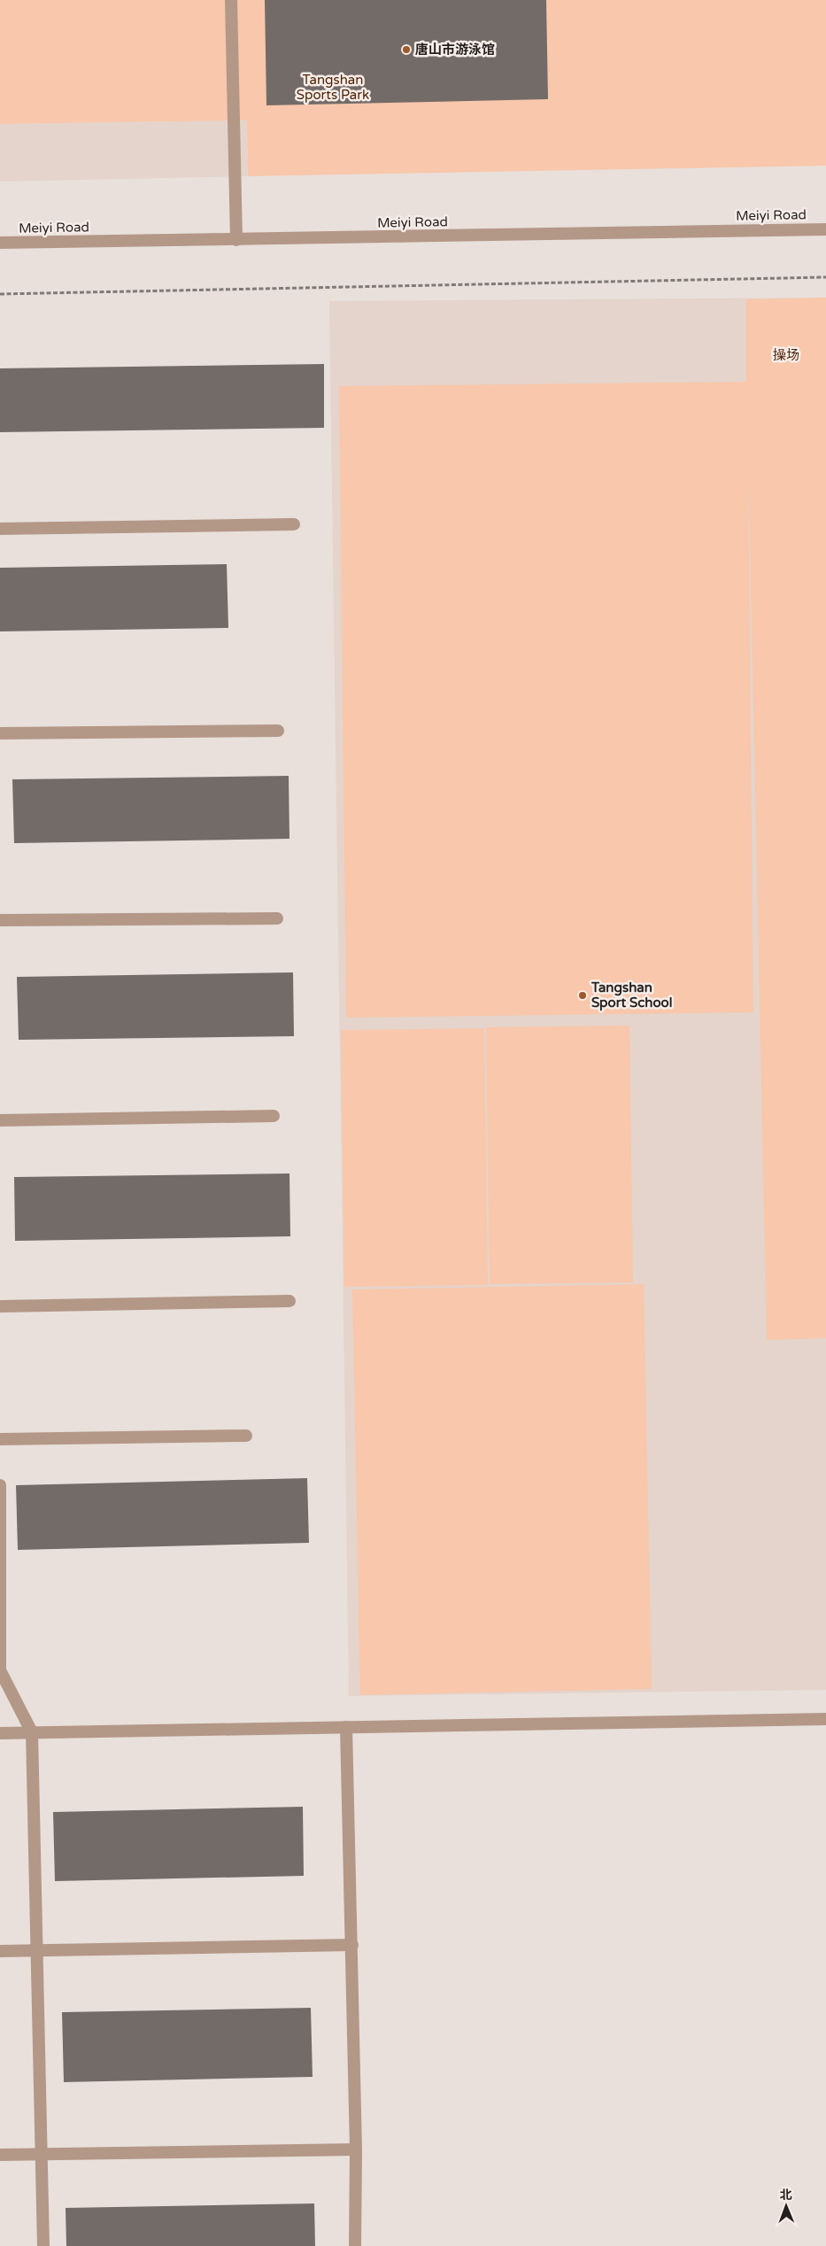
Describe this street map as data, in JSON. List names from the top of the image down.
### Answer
{
  "streets": {
    "street": ["Meiyi Road"]
  },
  "parks": ["Tangshan Sports Park", "操场"],
  "places": ["唐山市游泳馆", "Tangshan Sport School"],
  "north": "top"
}
